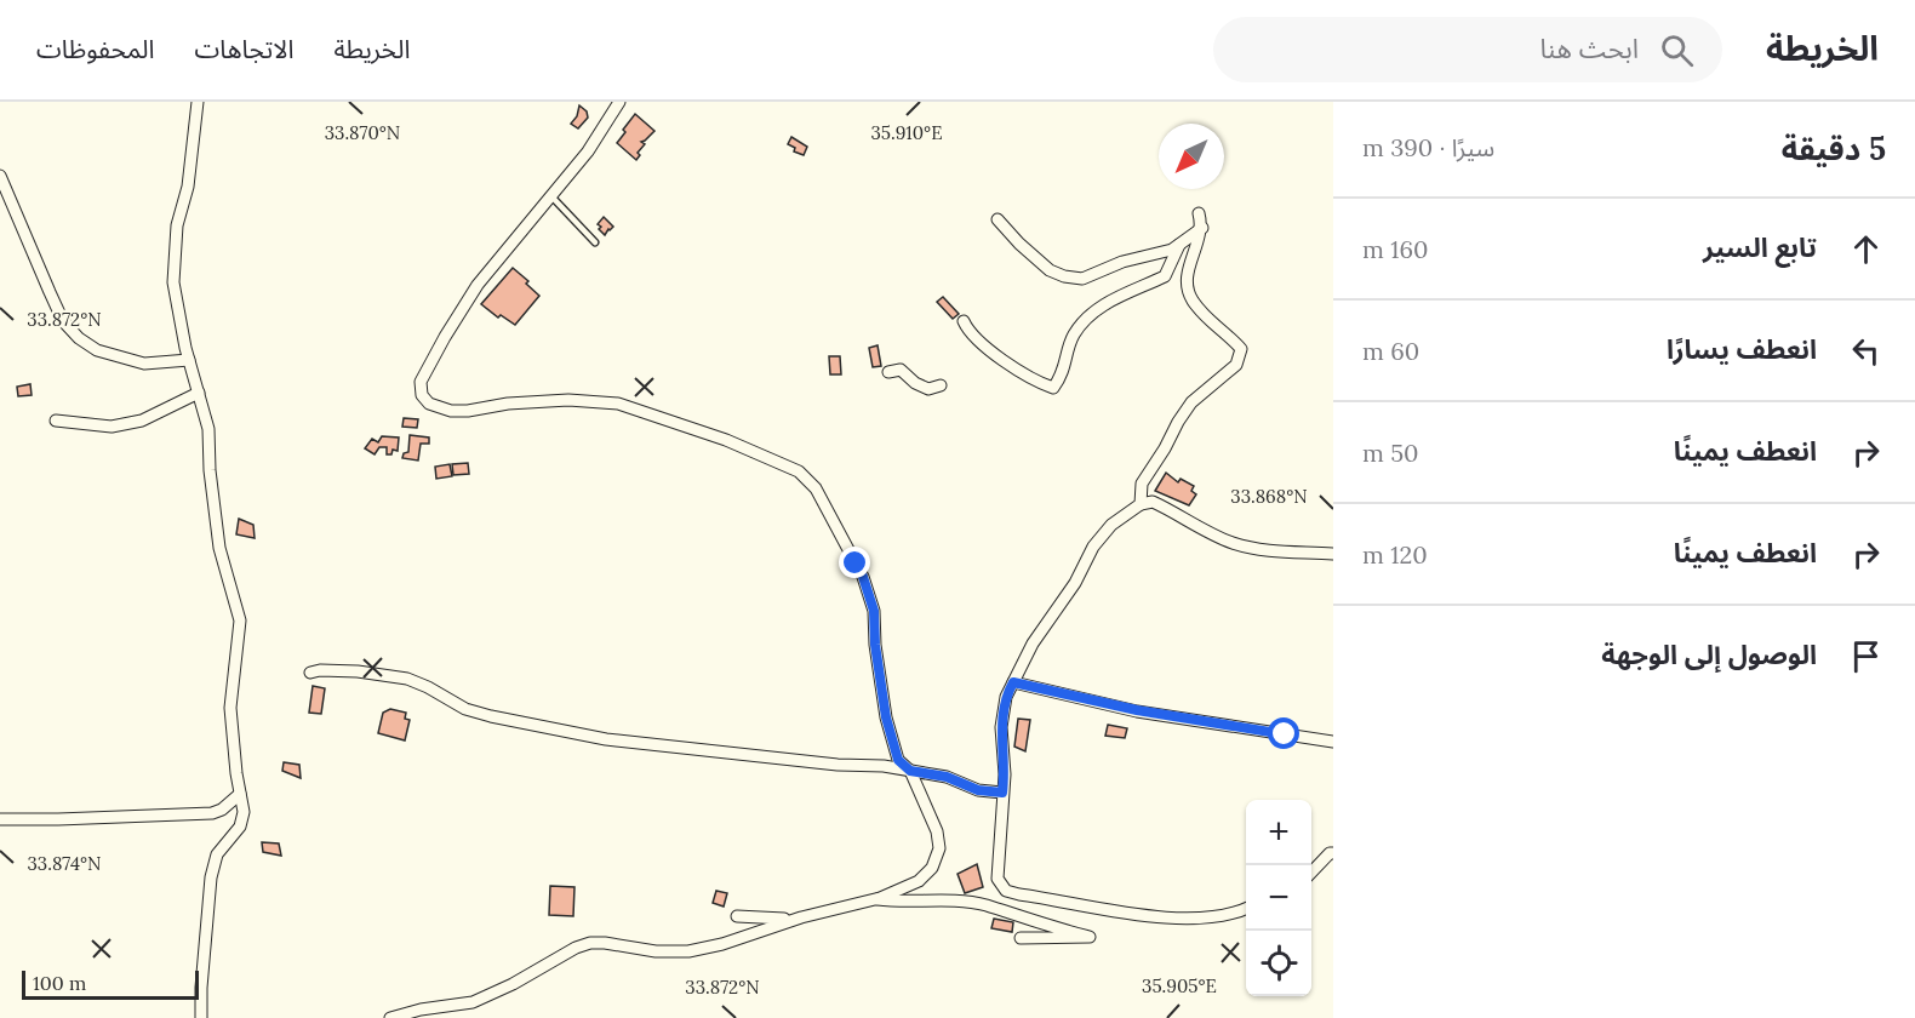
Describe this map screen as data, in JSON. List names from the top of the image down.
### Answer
{
  "scale_bar": "100 m",
  "north": "bottom left",
  "page": {
    "header": "الخريطة",
    "search": "ابحث هنا",
    "nav": ["الخريطة", "الاتجاهات", "المحفوظات"],
    "heading": ["5 دقيقة", "سيرًا · 390 m"],
    "list": [
      ["تابع السير", "160 m"],
      ["انعطف يسارًا", "60 m"],
      ["انعطف يمينًا", "50 m"],
      ["انعطف يمينًا", "120 m"],
      "الوصول إلى الوجهة"
    ],
    "map_buttons": ["+", "−"],
    "scale": "100 m"
  },
  "coordinates": [
    "33.870°N",
    "35.910°E",
    "33.872°N",
    "33.868°N",
    "33.874°N",
    "35.905°E"
  ]
}
